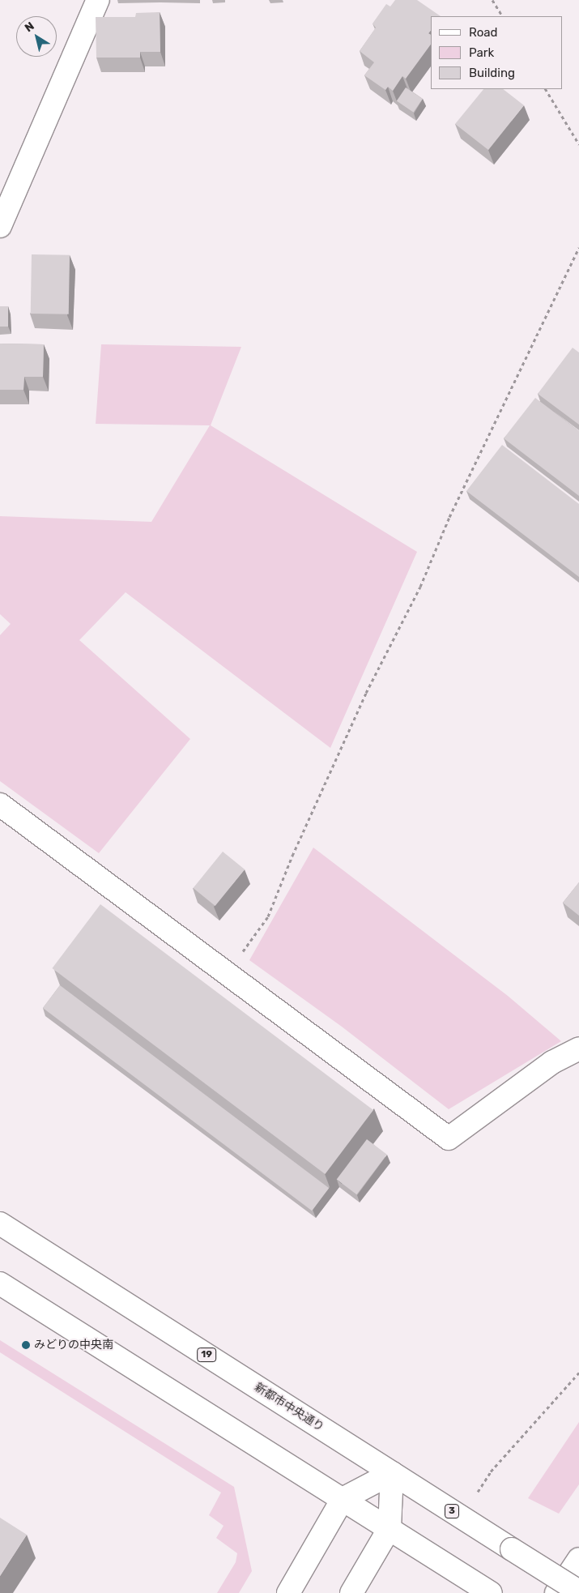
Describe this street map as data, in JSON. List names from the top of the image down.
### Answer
{
  "streets": {
    "main road": ["19", "新都市中央通り", "3"]
  },
  "places": ["みどりの中央南"],
  "legend": ["Road", "Park", "Building"],
  "north": "top left"
}
